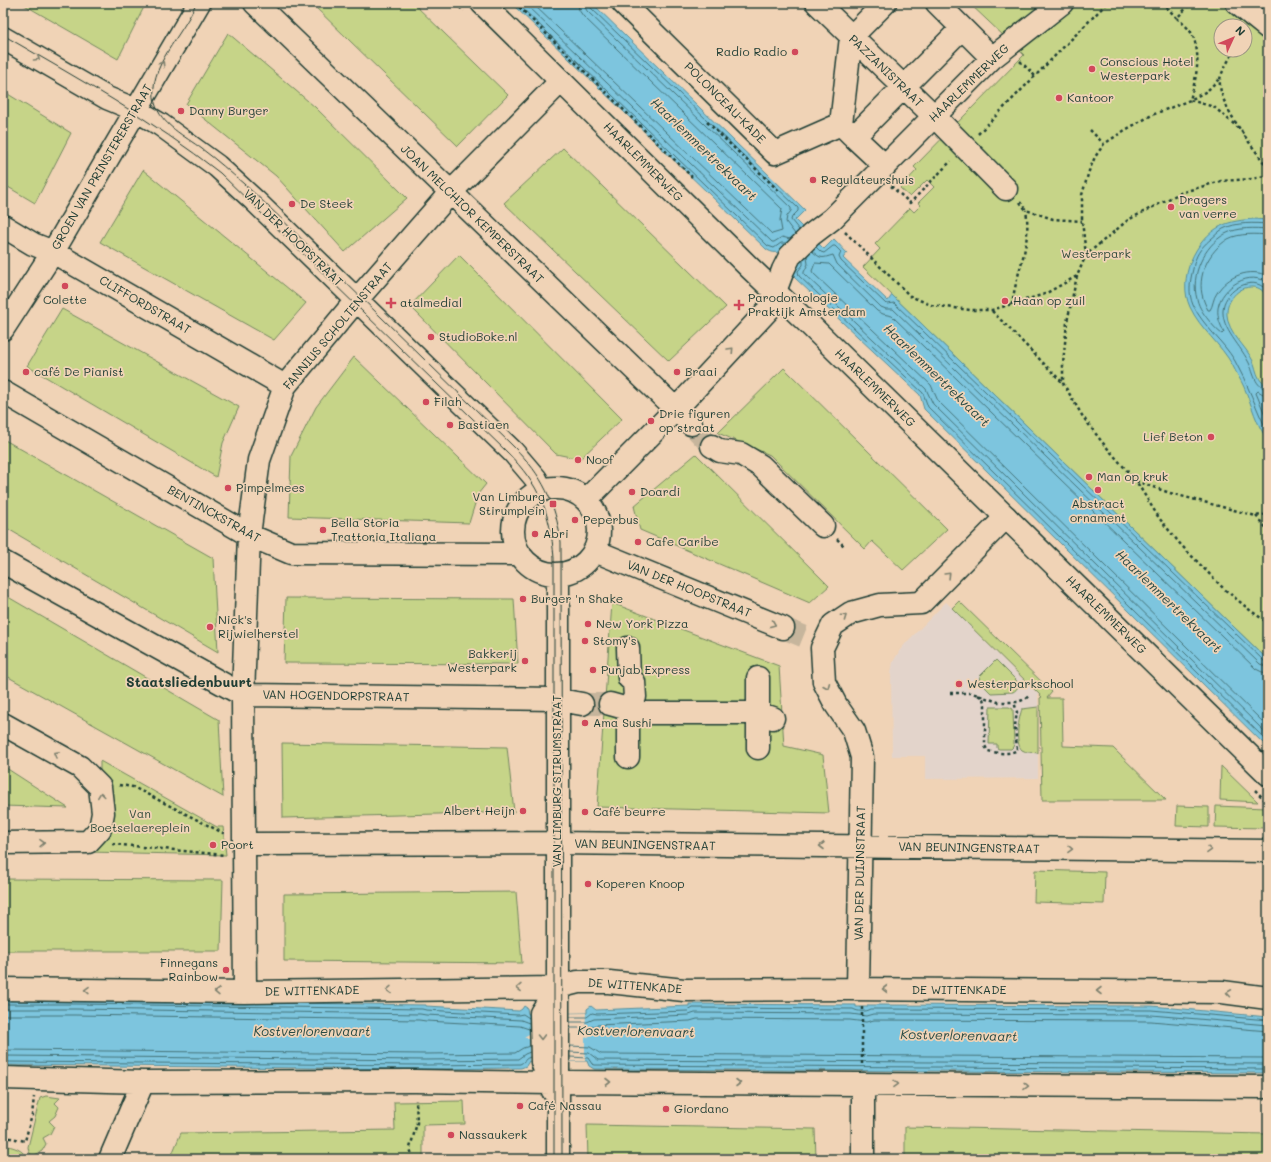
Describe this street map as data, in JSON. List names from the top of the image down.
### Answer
{
  "streets": {
    "street": [
      "PAZZANISTRAAT",
      "HAARLEMMERWEG",
      "POLONCEAU-KADE",
      "GROEN VAN PRINSTERERSTRAAT",
      "JOAN MELCHIOR KEMPERSTRAAT",
      "VAN DER HOOPSTRAAT",
      "CLIFFORDSTRAAT",
      "FANNIUS SCHOLTENSTRAAT",
      "BENTINCKSTRAAT",
      "VAN HOGENDORPSTRAAT",
      "VAN LIMBURG STIRUMSTRAAT",
      "VAN BEUNINGENSTRAAT",
      "VAN DER DUIJNSTRAAT",
      "DE WITTENKADE"
    ]
  },
  "crossings": [
    ["PAZZANISTRAAT", "HAARLEMMERWEG"],
    ["HAARLEMMERWEG", "FANNIUS SCHOLTENSTRAAT"],
    ["HAARLEMMERWEG", "VAN DER DUIJNSTRAAT"],
    ["GROEN VAN PRINSTERERSTRAAT", "VAN DER HOOPSTRAAT"],
    ["GROEN VAN PRINSTERERSTRAAT", "CLIFFORDSTRAAT"],
    ["JOAN MELCHIOR KEMPERSTRAAT", "FANNIUS SCHOLTENSTRAAT"],
    ["VAN DER HOOPSTRAAT", "FANNIUS SCHOLTENSTRAAT"],
    ["VAN DER HOOPSTRAAT", "BENTINCKSTRAAT"],
    ["VAN DER HOOPSTRAAT", "VAN LIMBURG STIRUMSTRAAT"],
    ["CLIFFORDSTRAAT", "FANNIUS SCHOLTENSTRAAT"],
    ["FANNIUS SCHOLTENSTRAAT", "BENTINCKSTRAAT"],
    ["FANNIUS SCHOLTENSTRAAT", "VAN HOGENDORPSTRAAT"],
    ["FANNIUS SCHOLTENSTRAAT", "VAN BEUNINGENSTRAAT"],
    ["FANNIUS SCHOLTENSTRAAT", "DE WITTENKADE"],
    ["BENTINCKSTRAAT", "VAN LIMBURG STIRUMSTRAAT"],
    ["VAN HOGENDORPSTRAAT", "VAN LIMBURG STIRUMSTRAAT"],
    ["VAN LIMBURG STIRUMSTRAAT", "VAN BEUNINGENSTRAAT"],
    ["VAN LIMBURG STIRUMSTRAAT", "DE WITTENKADE"],
    ["VAN BEUNINGENSTRAAT", "VAN DER DUIJNSTRAAT"],
    ["VAN DER DUIJNSTRAAT", "DE WITTENKADE"]
  ],
  "districts": ["Staatsliedenbuurt"],
  "water": ["Haarlemmertrekvaart", "Kostverlorenvaart"],
  "parks": ["Westerpark", "Van Boetselaereplein"],
  "places": {
    "other": [
      "Radio Radio",
      "Conscious Hotel Westerpark",
      "Kantoor",
      "Danny Burger",
      "Regulateurshuis",
      "De Steek",
      "Dragers van verre",
      "Colette",
      "Haan op zuil",
      "StudioBoke.nl",
      "café De Pianist",
      "Braai",
      "Filah",
      "Drie figuren op straat",
      "Bastiaen",
      "Lief Beton",
      "Noof",
      "Man op kruk",
      "Pimpelmees",
      "Abstract ornament",
      "Doardi",
      "Peperbus",
      "Bella Storia Trattoria Italiana",
      "Abri",
      "Cafe Caribe",
      "Burger 'n Shake",
      "New York Pizza",
      "Nick's Rijwielherstel",
      "Stomy's",
      "Bakkerij Westerpark",
      "Punjab Express",
      "Westerparkschool",
      "Ama Sushi",
      "Albert Heijn",
      "Café beurre",
      "Poort",
      "Koperen Knoop",
      "Finnegans Rainbow",
      "Café Nassau",
      "Giordano",
      "Nassaukerk"
    ],
    "health": ["atalmedial", "Parodontologie Praktijk Amsterdam"],
    "transit": ["Van Limburg Stirumplein"]
  },
  "north": "top right"
}
